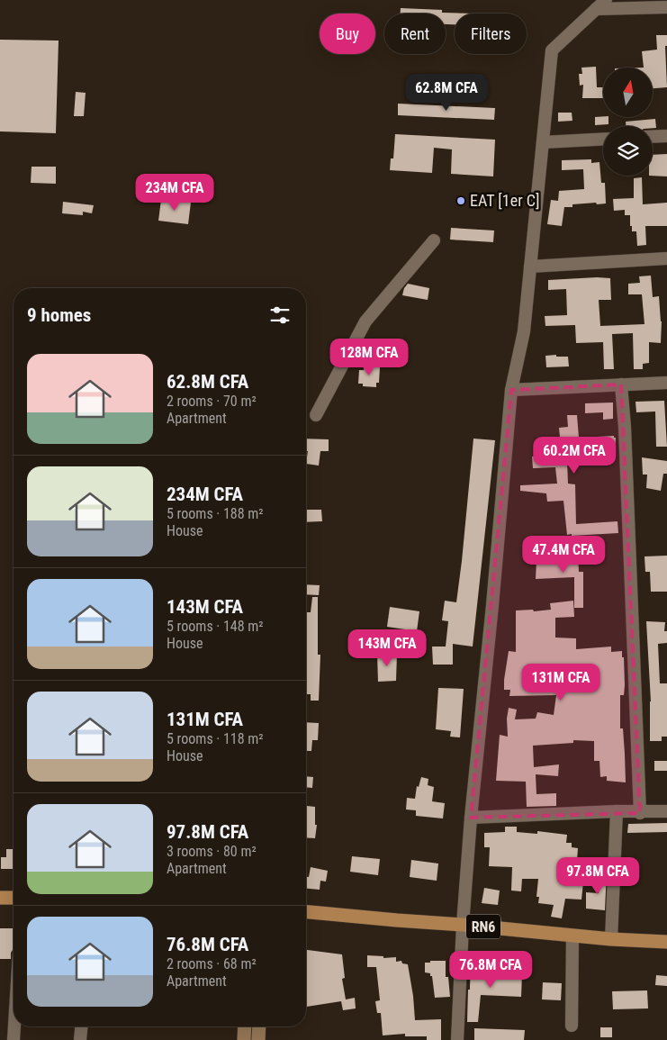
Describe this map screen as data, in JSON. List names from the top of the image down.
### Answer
{
  "streets": {
    "main road": ["RN6"]
  },
  "places": ["EAT [1er C]"],
  "north": "top",
  "page": {
    "chip": ["Buy", "Rent", "Filters"],
    "price": [
      "62.8M CFA",
      "234M CFA",
      "128M CFA",
      "60.2M CFA",
      "47.4M CFA",
      "143M CFA",
      "131M CFA",
      "97.8M CFA",
      "76.8M CFA"
    ],
    "heading": "9 homes",
    "list": [
      {
        "name": "62.8M CFA",
        "note": "2 rooms · 70 m² · Apartment"
      },
      {
        "name": "234M CFA",
        "note": "5 rooms · 188 m² · House"
      },
      {
        "name": "143M CFA",
        "note": "5 rooms · 148 m² · House"
      },
      {
        "name": "131M CFA",
        "note": "5 rooms · 118 m² · House"
      },
      {
        "name": "97.8M CFA",
        "note": "3 rooms · 80 m² · Apartment"
      },
      {
        "name": "76.8M CFA",
        "note": "2 rooms · 68 m² · Apartment"
      }
    ]
  }
}
